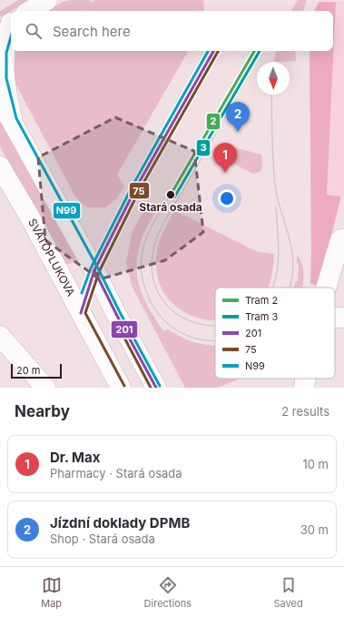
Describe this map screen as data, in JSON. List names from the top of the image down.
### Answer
{
  "streets": {
    "main road": ["SVATOPLUKOVA"]
  },
  "places": ["Stará osada"],
  "lines": [
    "transit line N99",
    "tram line 2",
    "tram line 3",
    "transit line 201",
    "transit line 75"
  ],
  "legend": [
    "Tram 2",
    "Tram 3",
    "201",
    "75",
    "N99"
  ],
  "scale_bar": "20 m",
  "north": "bottom",
  "page": {
    "search": "Search here",
    "pins": ["2", "1"],
    "scale": "20 m",
    "heading": ["Nearby", "2 results"],
    "list": [
      {
        "mark": "1",
        "name": "Dr. Max",
        "note": "Pharmacy · Stará osada",
        "value": "10 m"
      },
      {
        "mark": "2",
        "name": "Jízdní doklady DPMB",
        "note": "Shop · Stará osada",
        "value": "30 m"
      }
    ],
    "nav": ["Map", "Directions", "Saved"]
  }
}
